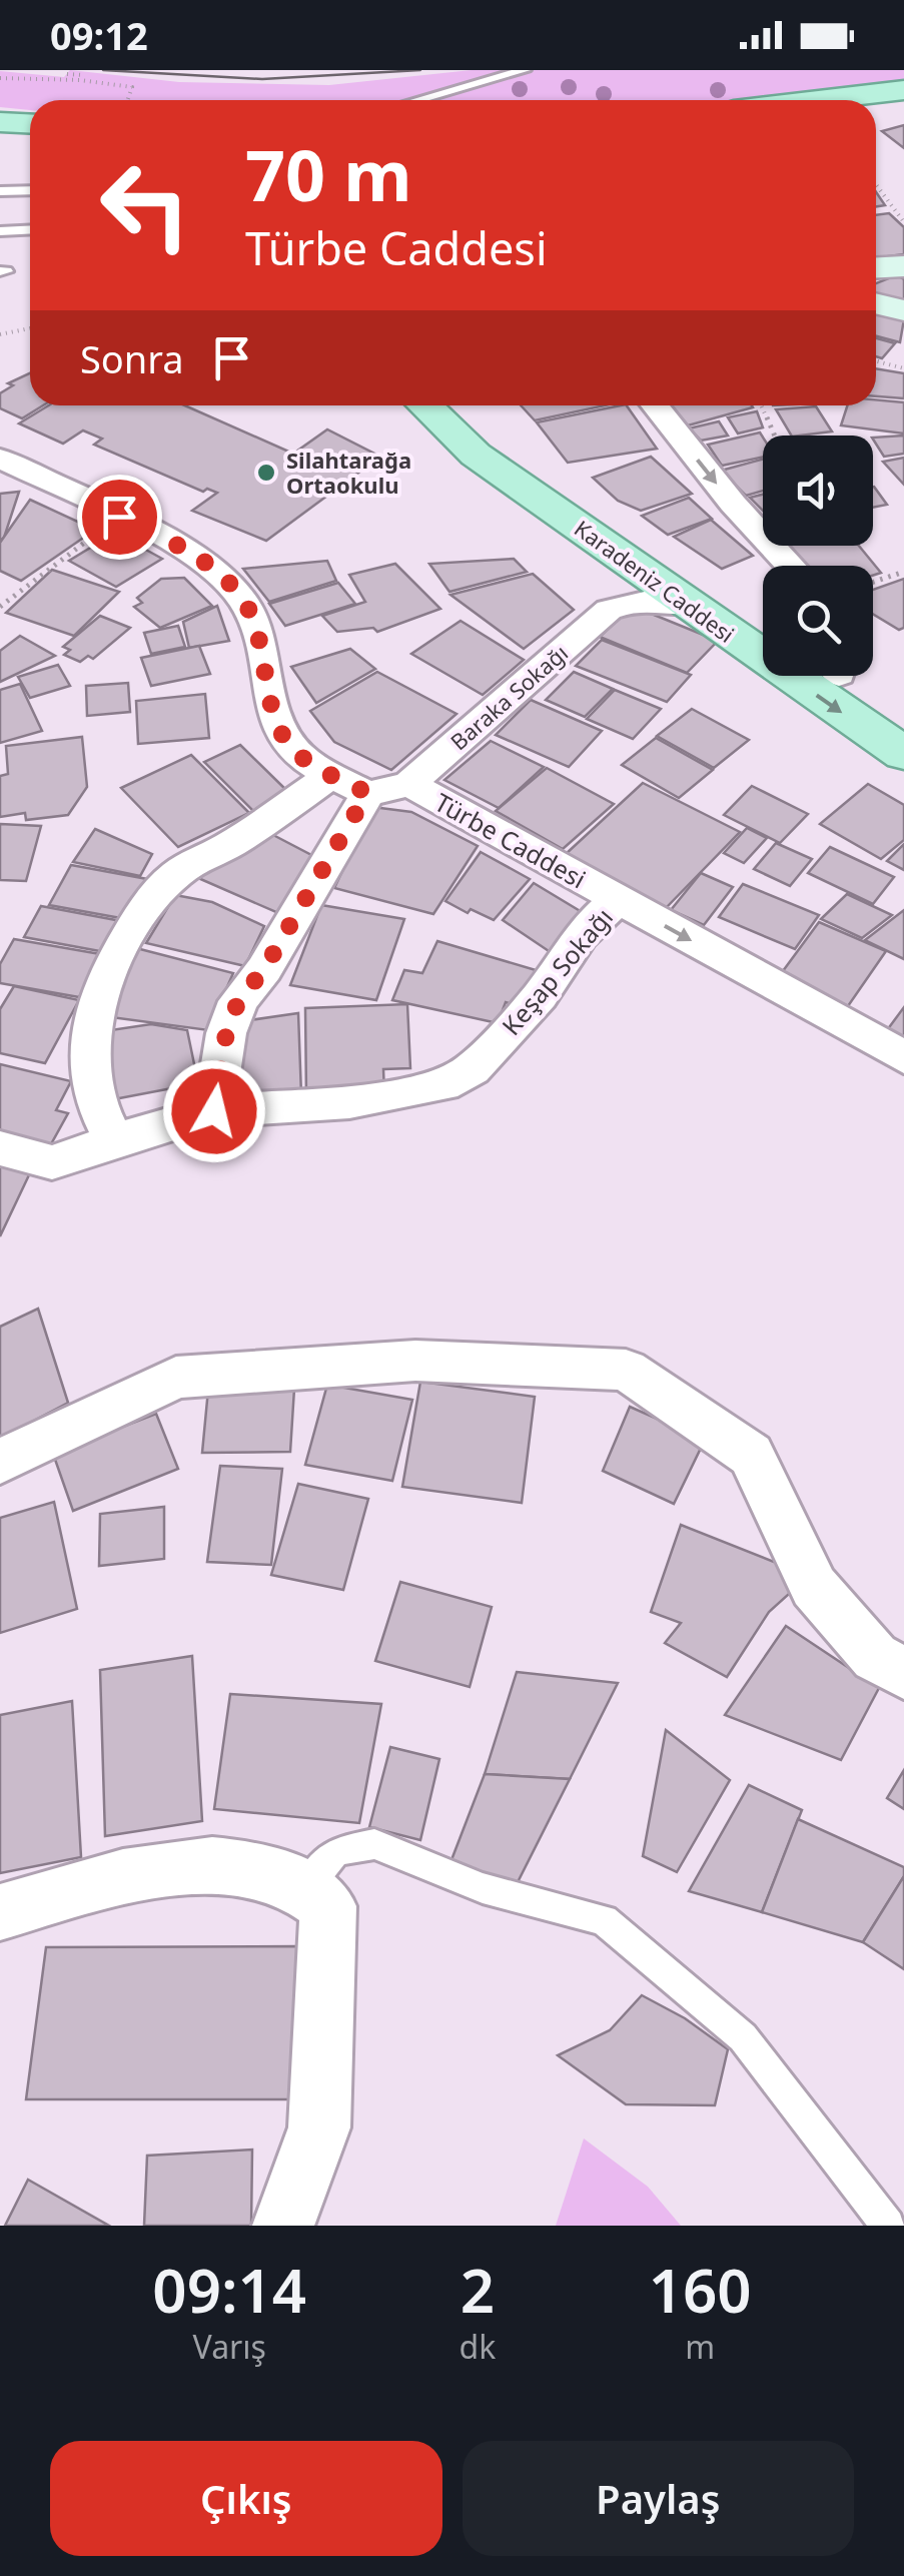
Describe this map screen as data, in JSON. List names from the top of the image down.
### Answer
{
  "streets": {
    "main road": ["Karadeniz Caddesi"],
    "street": ["Baraka Sokağı", "Türbe Caddesi", "Keşap Sokağı"]
  },
  "crossings": [
    ["Karadeniz Caddesi", "Baraka Sokağı"],
    ["Baraka Sokağı", "Türbe Caddesi"],
    ["Türbe Caddesi", "Keşap Sokağı"]
  ],
  "one_way": ["Türbe Caddesi"],
  "places": ["Silahtarağa Ortaokulu"],
  "page": {
    "status": "09:12",
    "turn": ["70 m", "Türbe Caddesi"],
    "then": "Sonra",
    "eta": [
      "09:14",
      "Varış",
      "2",
      "dk",
      "160",
      "m"
    ],
    "buttons": ["Çıkış", "Paylaş"]
  }
}
